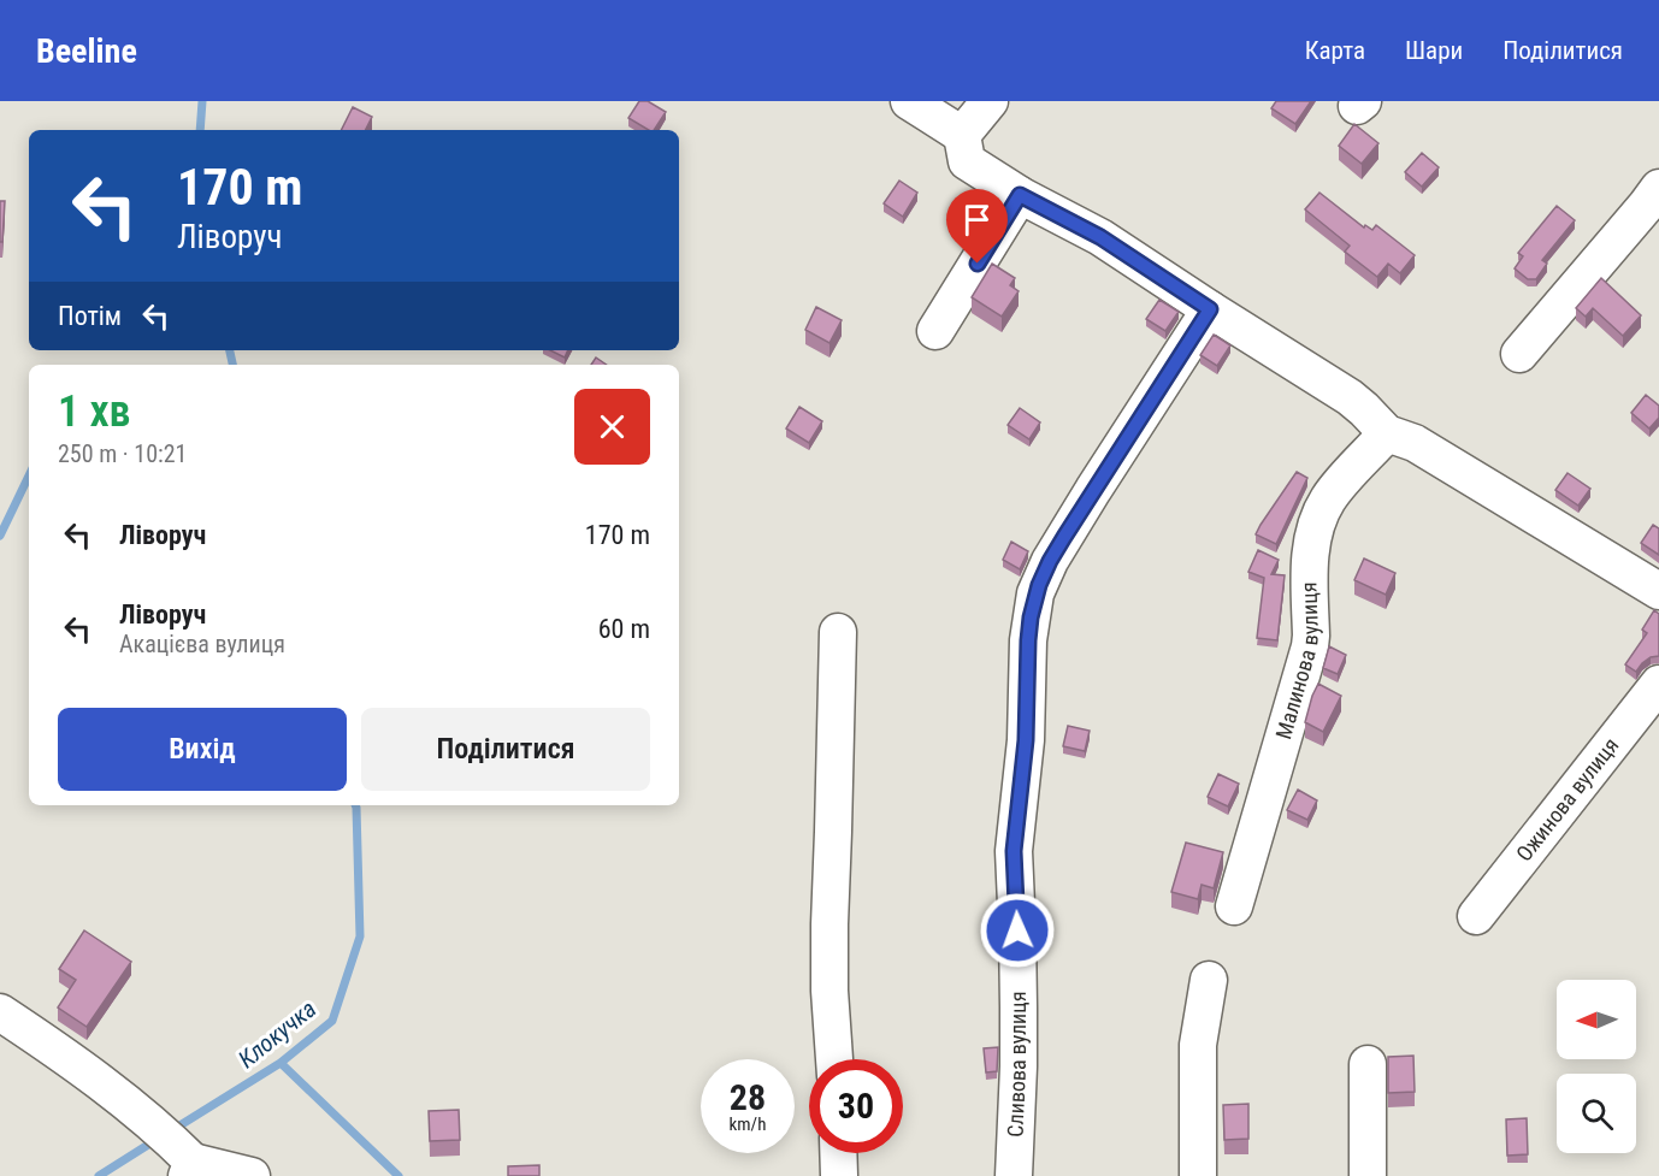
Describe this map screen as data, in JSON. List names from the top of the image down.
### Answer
{
  "streets": {
    "street": ["Малинова вулиця", "Ожинова вулиця", "Сливова вулиця"]
  },
  "water": ["Клокучка"],
  "north": "left",
  "page": {
    "header": "Beeline",
    "nav": ["Карта", "Шари", "Поділитися"],
    "turn": ["170 m", "Ліворуч"],
    "then": "Потім",
    "heading": ["1 хв", "250 m · 10:21"],
    "list": [
      {
        "name": "Ліворуч",
        "value": "170 m"
      },
      {
        "name": "Ліворуч",
        "note": "Акацієва вулиця",
        "value": "60 m"
      }
    ],
    "buttons": ["Вихід", "Поділитися"],
    "speed": "28 km/h",
    "limit": "30"
  }
}
